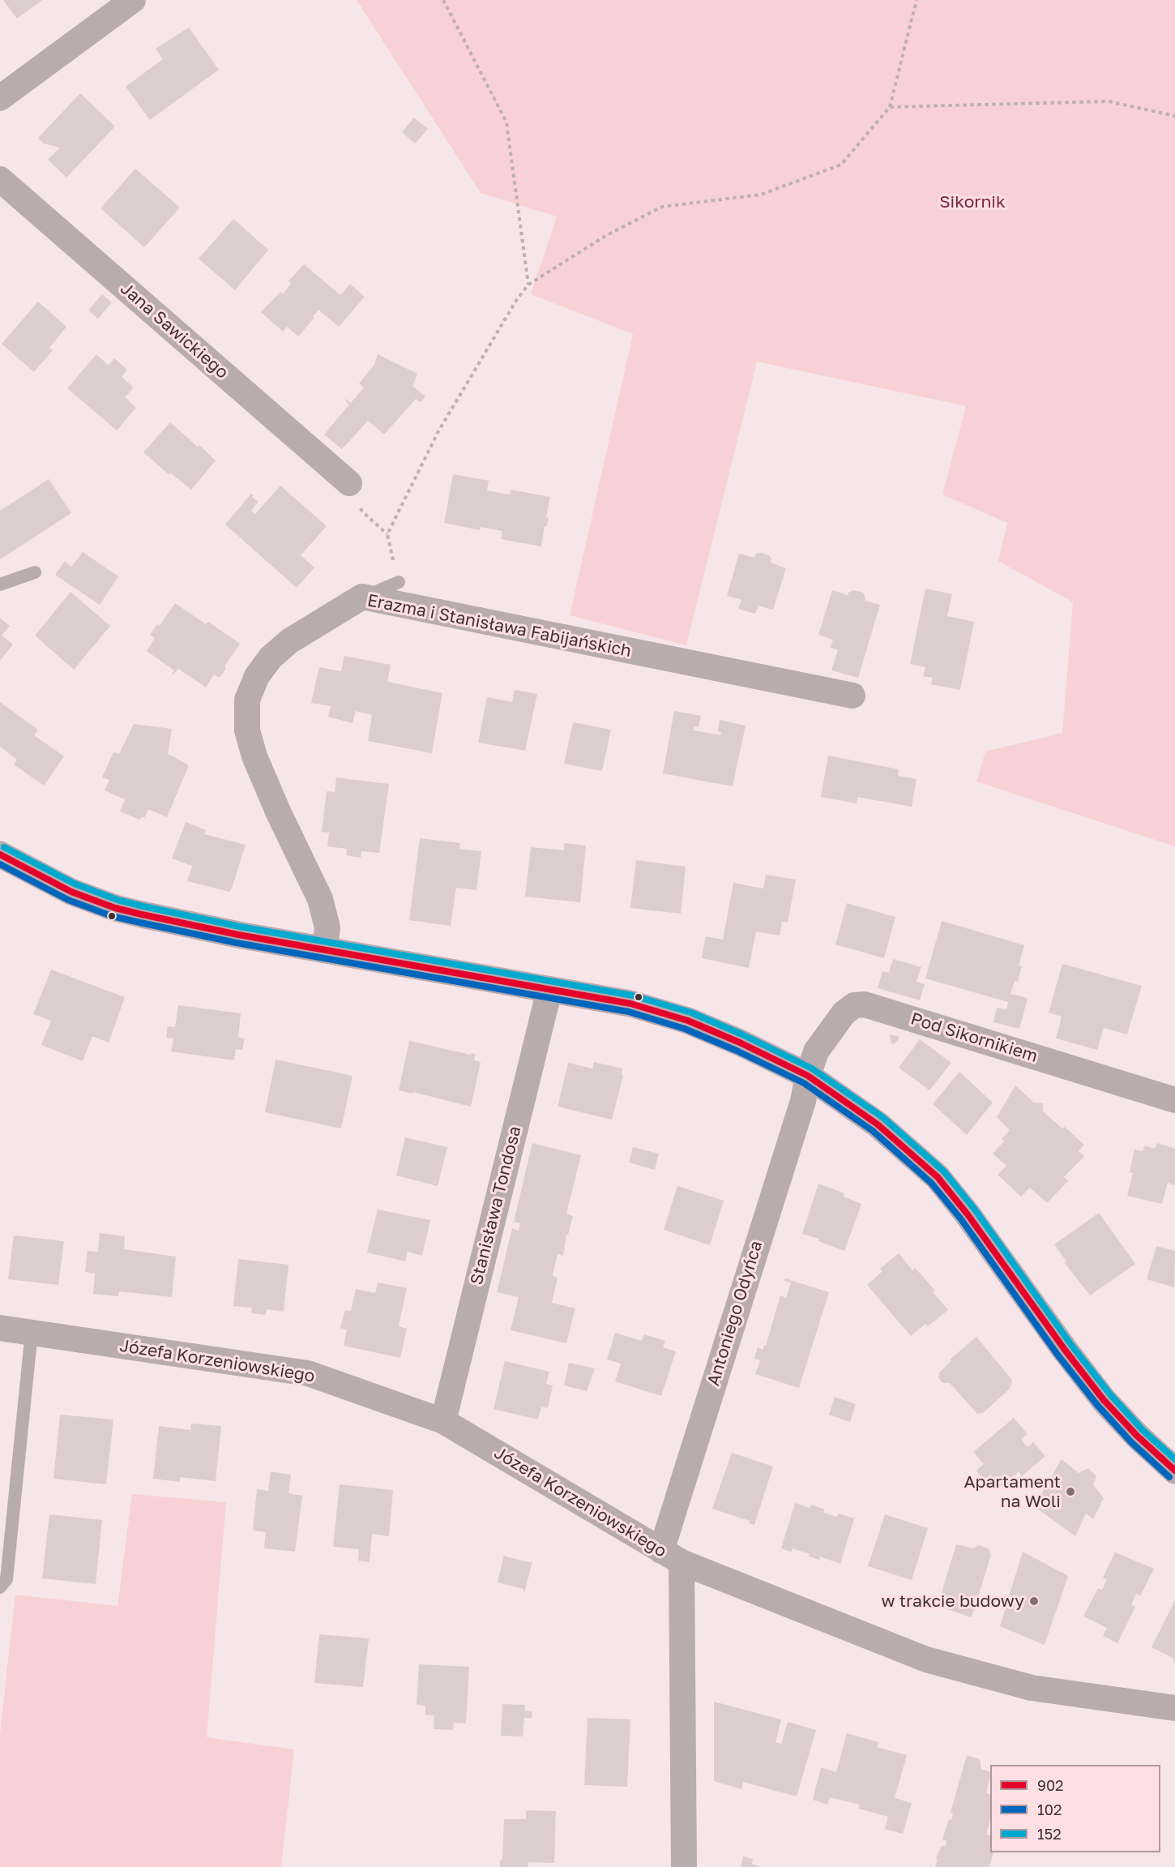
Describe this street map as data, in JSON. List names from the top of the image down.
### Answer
{
  "streets": {
    "street": [
      "Jana Sawickiego",
      "Erazma i Stanisława Fabijańskich",
      "Pod Sikornikiem",
      "Stanisława Tondosa",
      "Antoniego Odyńca",
      "Józefa Korzeniowskiego"
    ]
  },
  "crossings": [
    ["Pod Sikornikiem", "Antoniego Odyńca"],
    ["Stanisława Tondosa", "Józefa Korzeniowskiego"],
    ["Antoniego Odyńca", "Józefa Korzeniowskiego"]
  ],
  "parks": ["Sikornik"],
  "places": ["Apartament na Woli", "w trakcie budowy"],
  "lines": ["transit line 152", "transit line 902", "transit line 102"],
  "legend": ["902", "102", "152"]
}
